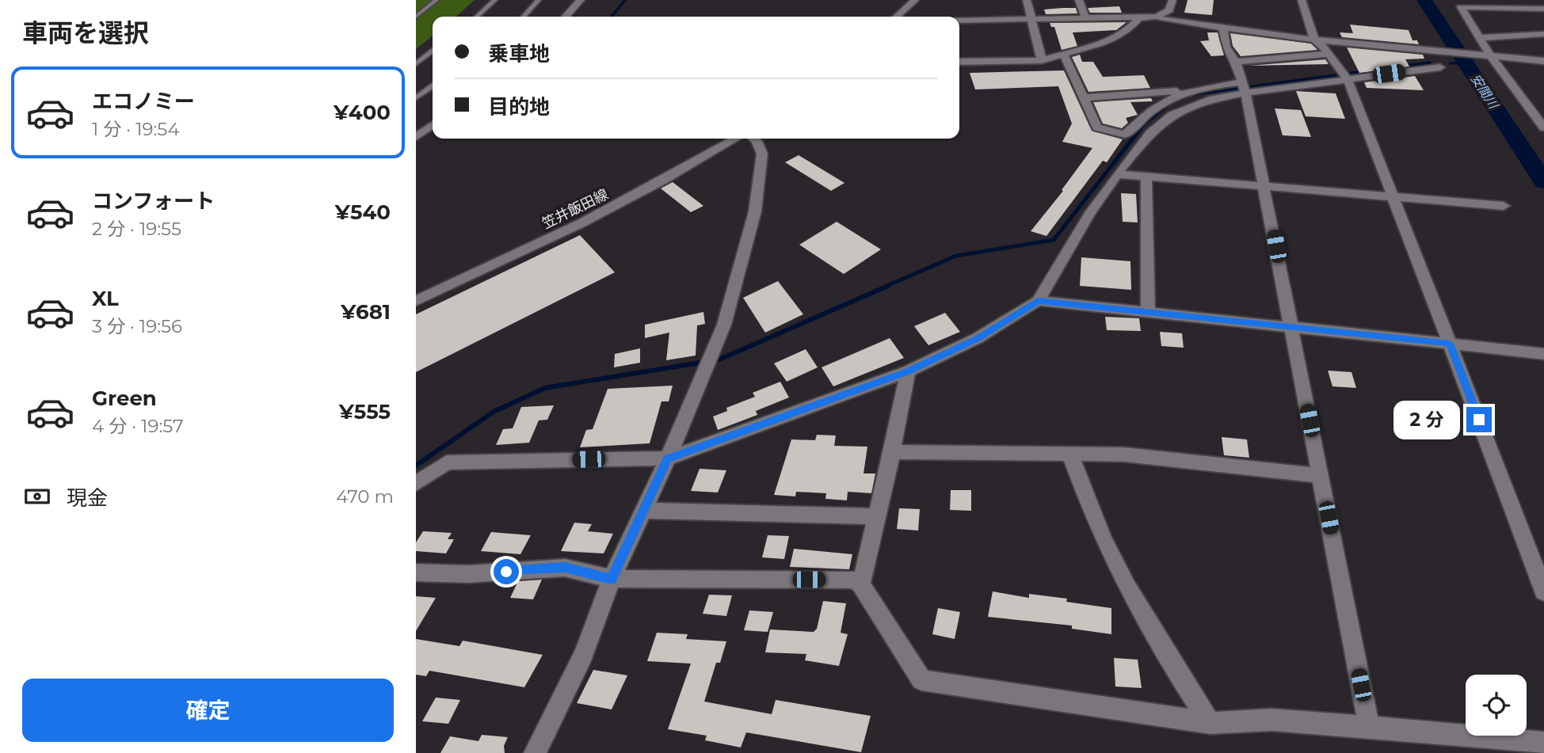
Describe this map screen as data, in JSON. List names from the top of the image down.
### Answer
{
  "streets": {
    "street": ["笠井飯田線"]
  },
  "water": ["安間川"],
  "page": {
    "heading": "車両を選択",
    "banner": ["乗車地", "目的地"],
    "list": [
      {
        "name": "エコノミー",
        "note": "1 分 · 19:54",
        "value": "¥400"
      },
      {
        "name": "コンフォート",
        "note": "2 分 · 19:55",
        "value": "¥540"
      },
      {
        "name": "XL",
        "note": "3 分 · 19:56",
        "value": "¥681"
      },
      {
        "name": "Green",
        "note": "4 分 · 19:57",
        "value": "¥555"
      }
    ],
    "bubble": "2 分",
    "pay": ["現金", "470 m"],
    "buttons": "確定"
  }
}
